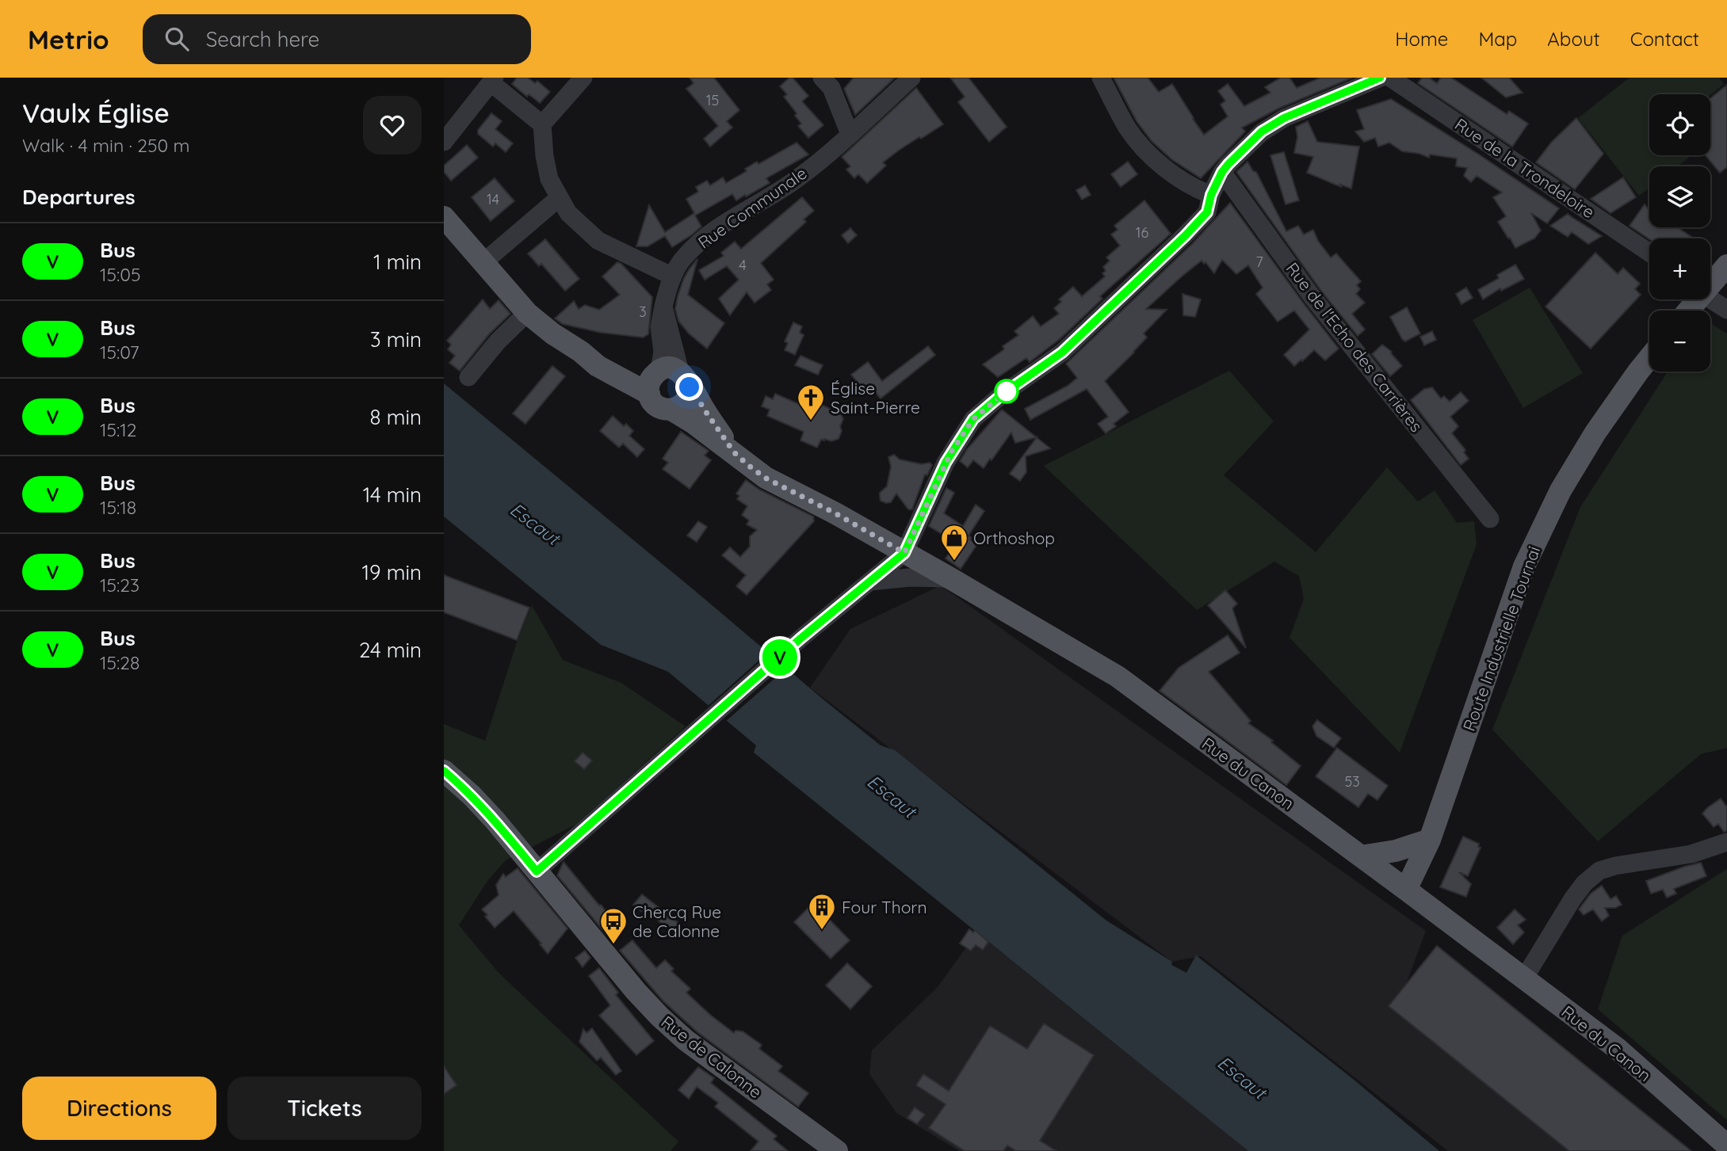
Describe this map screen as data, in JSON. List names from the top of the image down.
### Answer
{
  "streets": {
    "main road": ["Route Industrielle Tournai", "Rue du Canon", "Rue de Calonne"],
    "street": ["Rue de la Trondeloire", "Rue Communale", "Rue de l'Echo des Carrières"]
  },
  "crossings": [
    ["Route Industrielle Tournai", "Rue du Canon"]
  ],
  "water": ["Escaut"],
  "places": {
    "church": ["Église Saint-Pierre"],
    "shop": ["Orthoshop"],
    "building": ["Four Thorn"],
    "bus stop": ["Chercq Rue de Calonne"]
  },
  "lines": ["bus line V"],
  "house_numbers": [
    "15",
    "14",
    "16",
    "7",
    "4",
    "3",
    "53"
  ],
  "page": {
    "header": "Metrio",
    "search": "Search here",
    "nav": [
      "Home",
      "Map",
      "About",
      "Contact"
    ],
    "heading": [
      ["Vaulx Église", "Walk · 4 min · 250 m"],
      "Departures"
    ],
    "on_map": "V",
    "map_buttons": ["+", "−"],
    "list": [
      {
        "mark": "V",
        "name": "Bus",
        "note": "15:05",
        "value": "1 min"
      },
      {
        "mark": "V",
        "name": "Bus",
        "note": "15:07",
        "value": "3 min"
      },
      {
        "mark": "V",
        "name": "Bus",
        "note": "15:12",
        "value": "8 min"
      },
      {
        "mark": "V",
        "name": "Bus",
        "note": "15:18",
        "value": "14 min"
      },
      {
        "mark": "V",
        "name": "Bus",
        "note": "15:23",
        "value": "19 min"
      },
      {
        "mark": "V",
        "name": "Bus",
        "note": "15:28",
        "value": "24 min"
      }
    ],
    "buttons": ["Directions", "Tickets"]
  }
}
